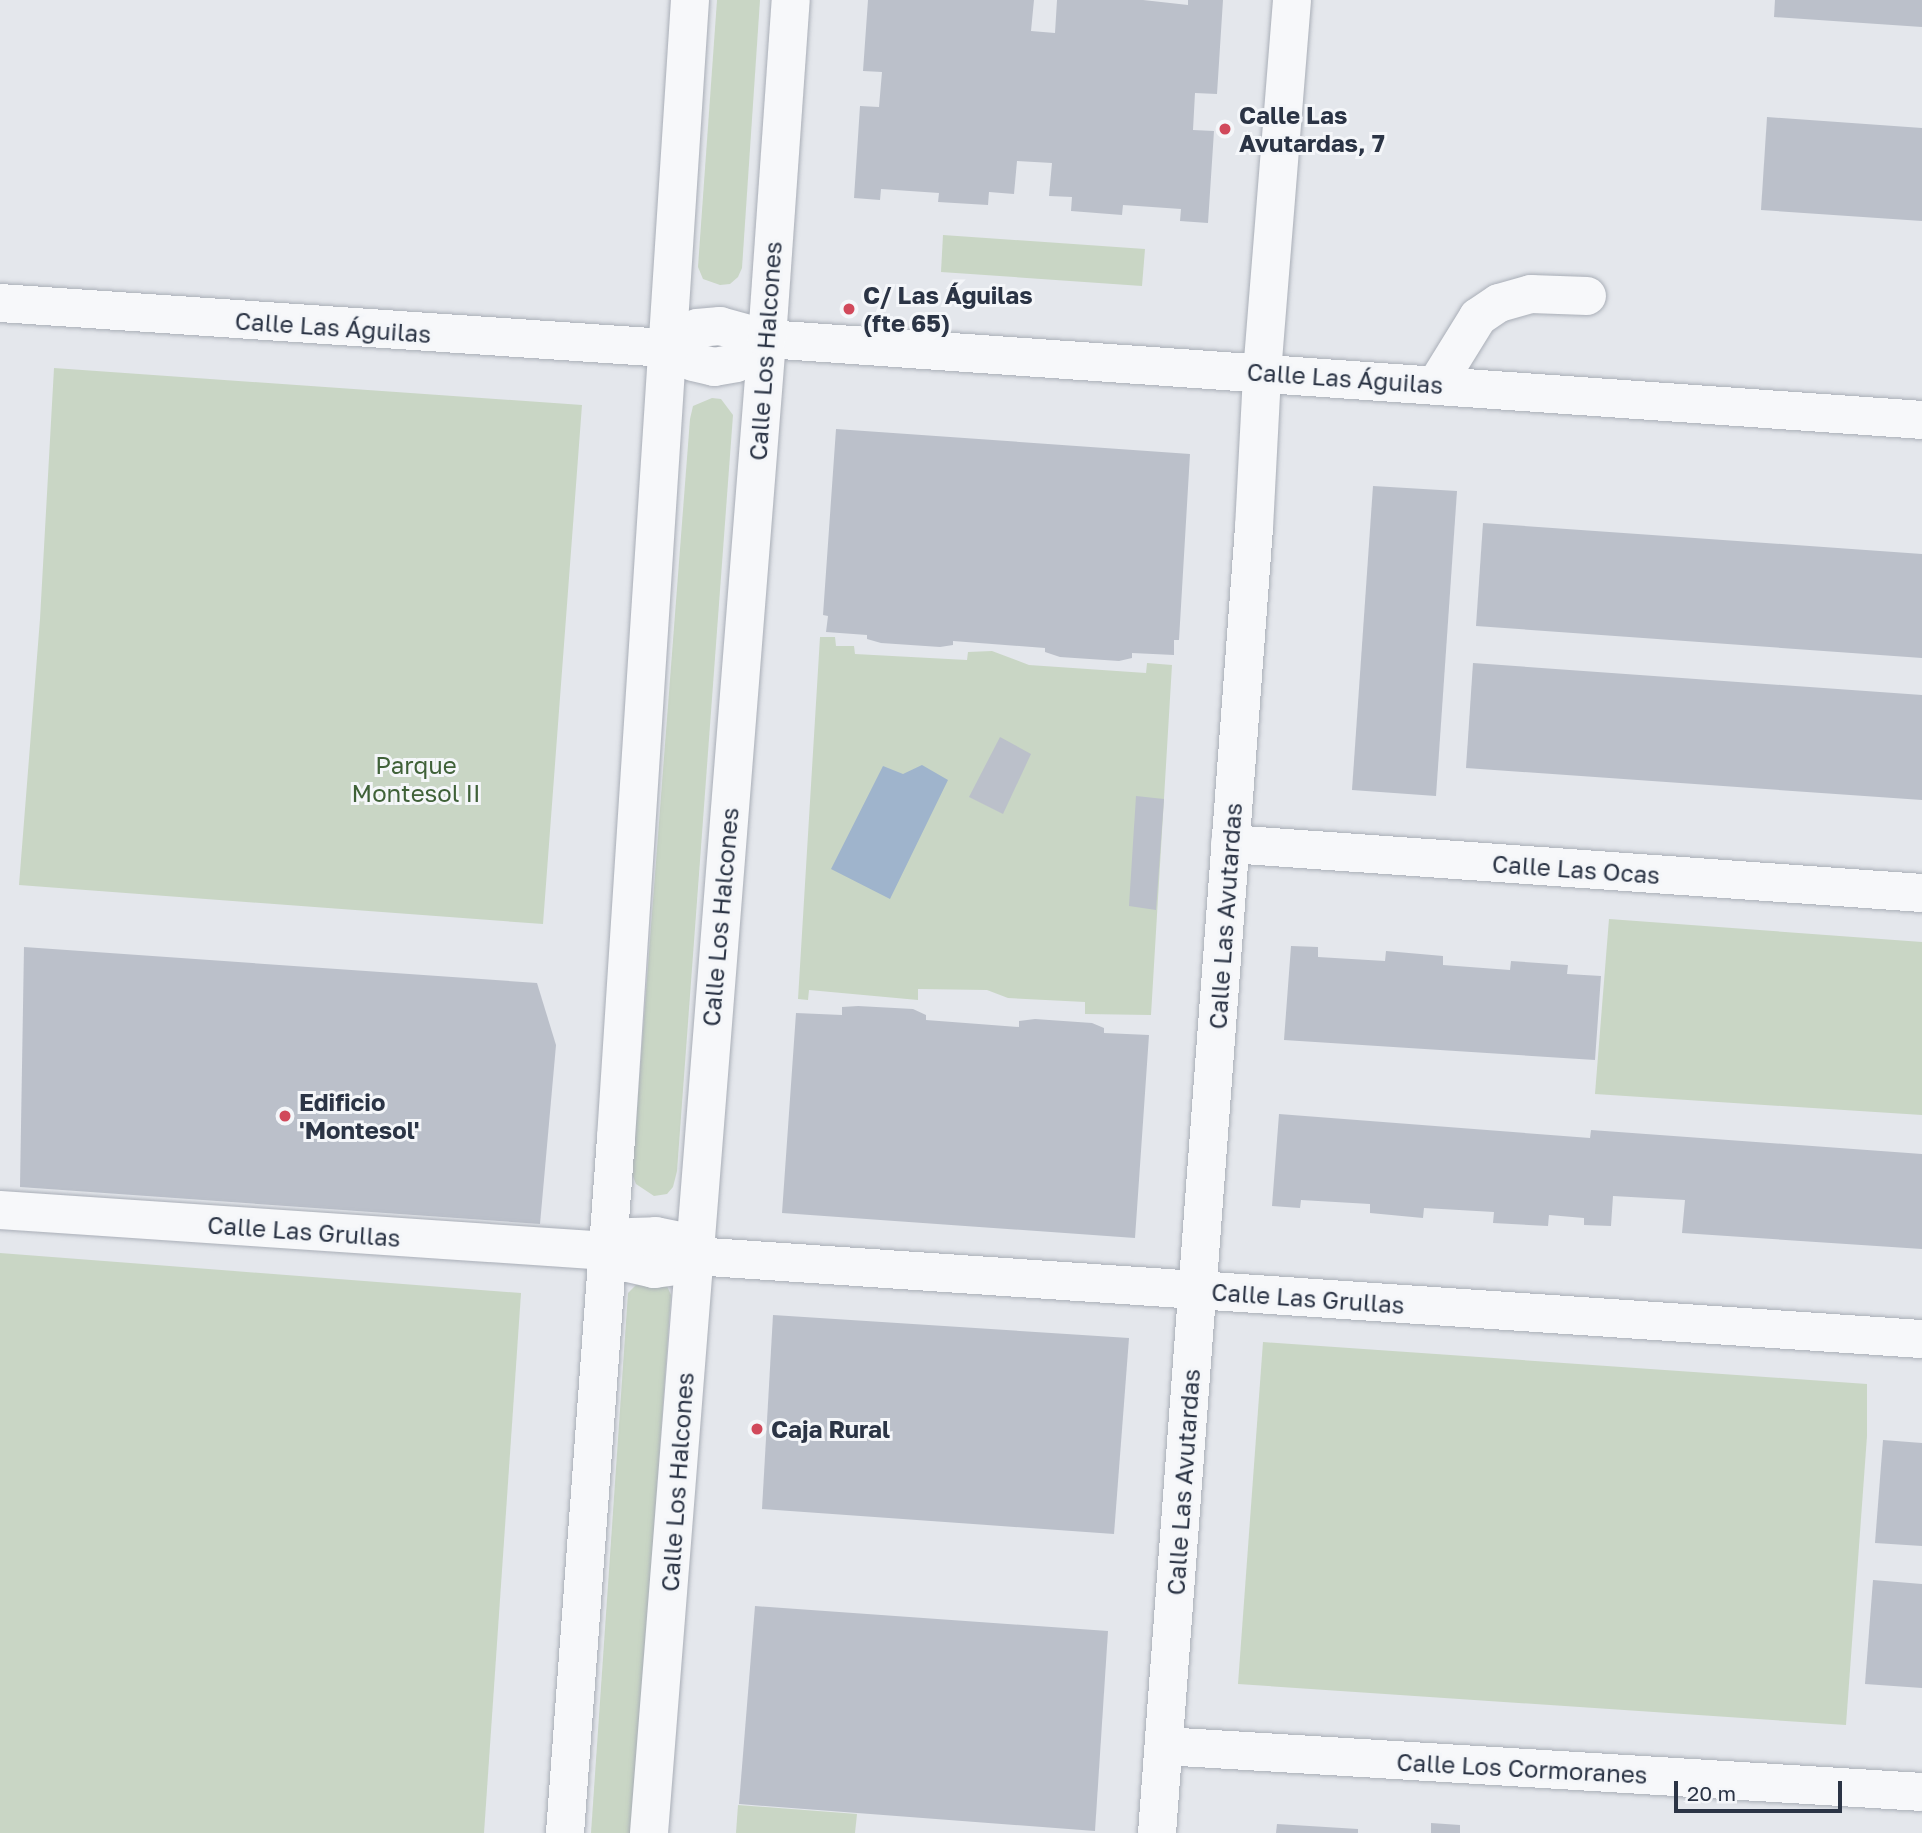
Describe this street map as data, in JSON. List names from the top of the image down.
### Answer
{
  "streets": {
    "street": [
      "Calle Las Águilas",
      "Calle Los Halcones",
      "Calle Las Ocas",
      "Calle Las Avutardas",
      "Calle Las Grullas",
      "Calle Los Cormoranes"
    ]
  },
  "crossings": [
    ["Calle Las Águilas", "Calle Los Halcones"],
    ["Calle Las Águilas", "Calle Las Avutardas"],
    ["Calle Los Halcones", "Calle Las Grullas"],
    ["Calle Las Ocas", "Calle Las Avutardas"],
    ["Calle Las Avutardas", "Calle Las Grullas"],
    ["Calle Las Avutardas", "Calle Los Cormoranes"]
  ],
  "parks": ["Parque Montesol II"],
  "places": [
    "Calle Las Avutardas, 7",
    "C/ Las Águilas (fte 65)",
    "Edificio 'Montesol'",
    "Caja Rural"
  ],
  "scale_bar": "20 m"
}
